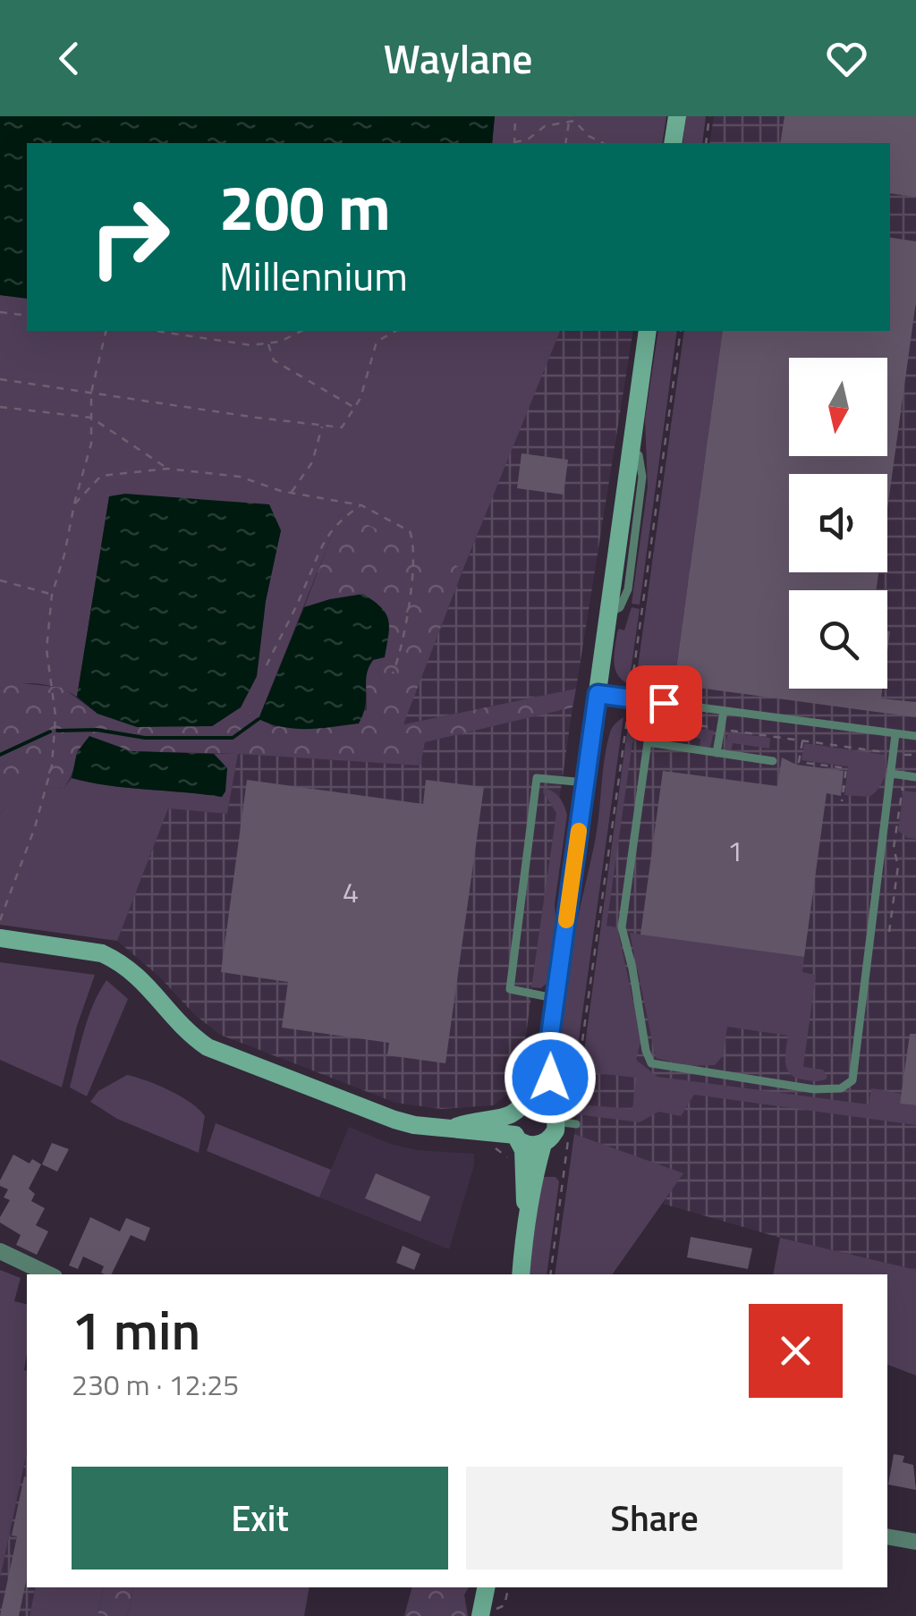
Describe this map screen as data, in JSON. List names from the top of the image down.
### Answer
{
  "house_numbers": ["1", "4"],
  "north": "bottom",
  "page": {
    "header": "Waylane",
    "turn": ["200 m", "Millennium"],
    "heading": ["1 min", "230 m · 12:25"],
    "buttons": ["Exit", "Share"]
  }
}
